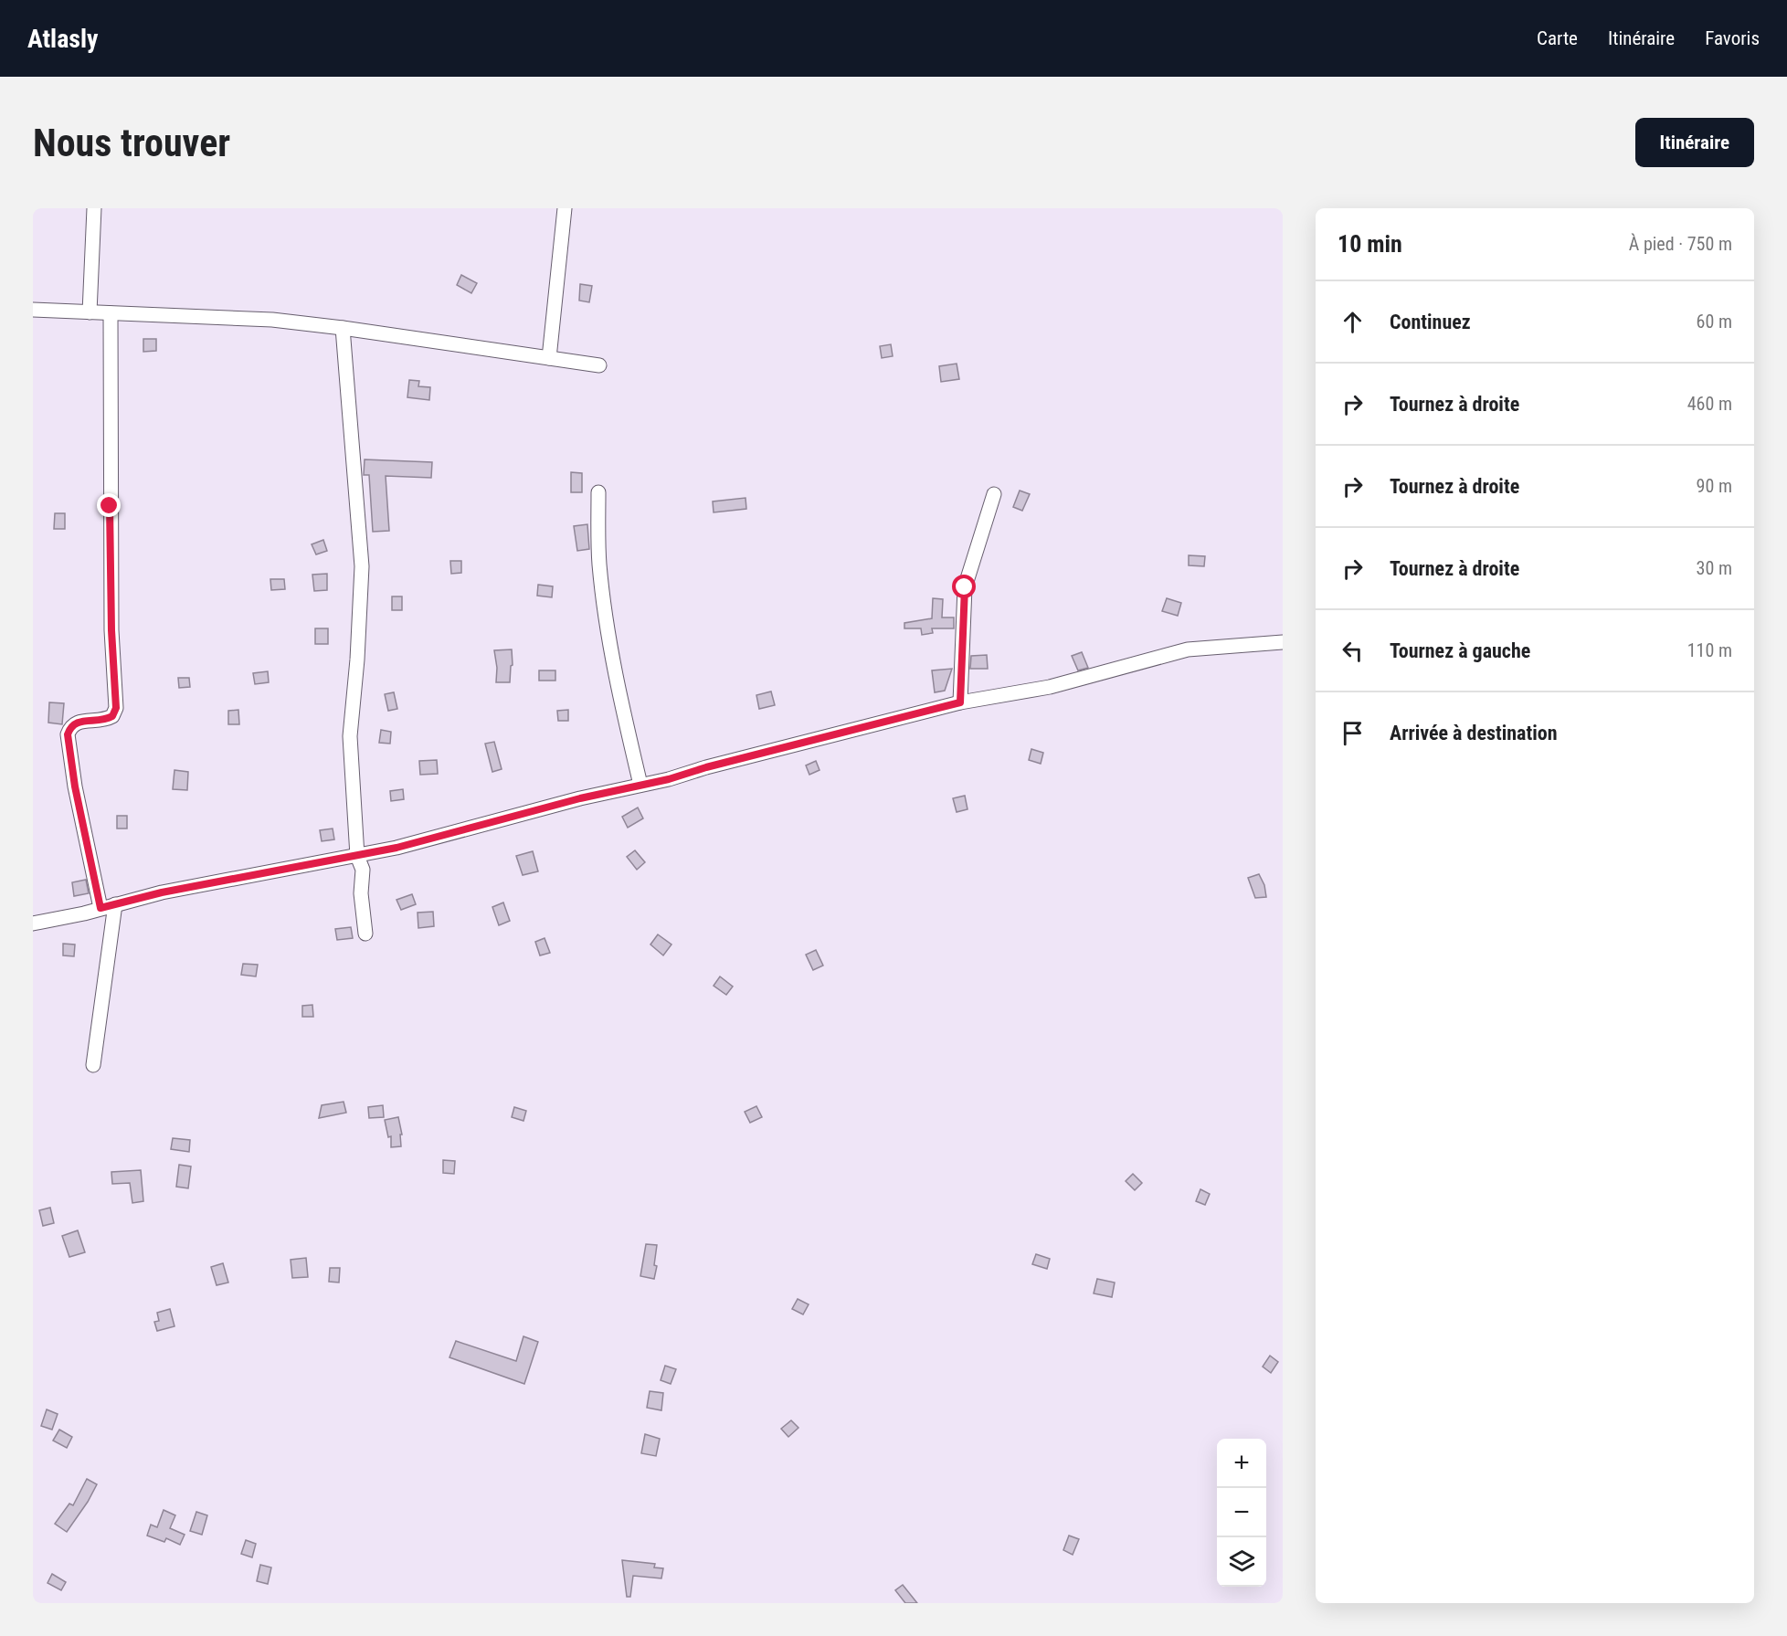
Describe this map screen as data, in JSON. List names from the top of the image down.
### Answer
{
  "page": {
    "header": "Atlasly",
    "nav": ["Carte", "Itinéraire", "Favoris"],
    "buttons": "Itinéraire",
    "title": "Nous trouver",
    "heading": ["10 min", "À pied · 750 m"],
    "list": [
      ["Continuez", "60 m"],
      ["Tournez à droite", "460 m"],
      ["Tournez à droite", "90 m"],
      ["Tournez à droite", "30 m"],
      ["Tournez à gauche", "110 m"],
      "Arrivée à destination"
    ],
    "map_buttons": ["+", "−"]
  }
}
